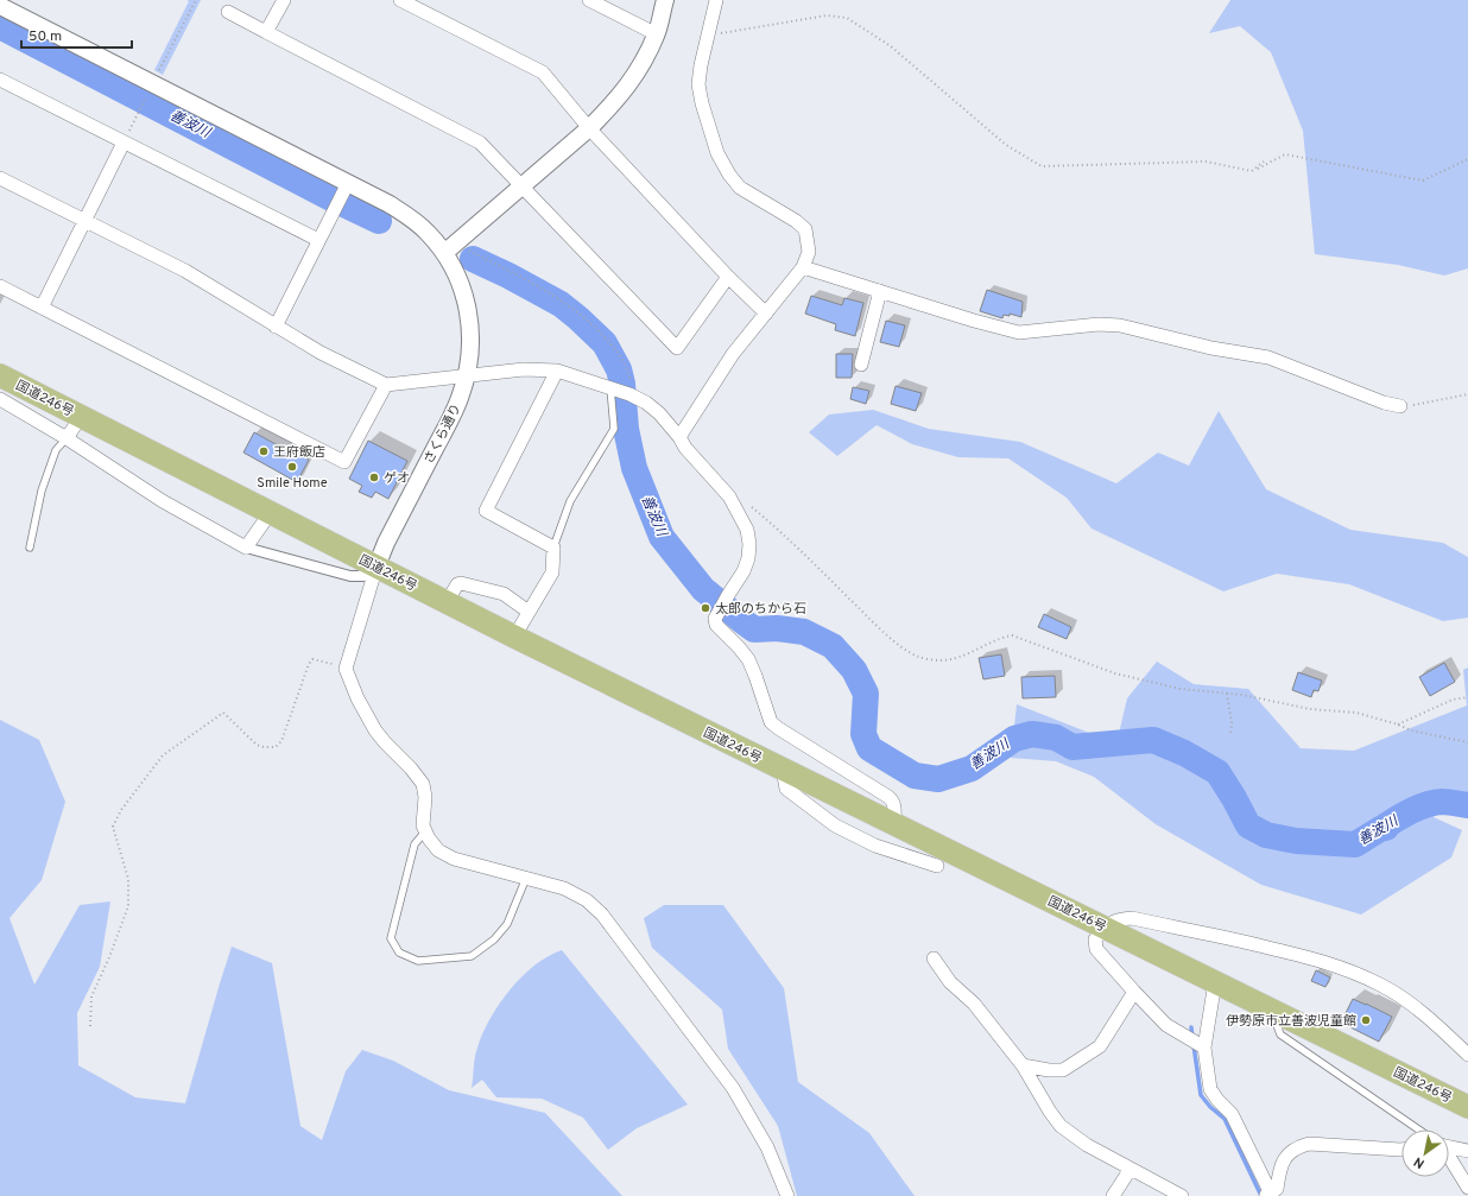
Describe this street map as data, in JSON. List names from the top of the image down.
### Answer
{
  "streets": {
    "highway": ["国道246号"],
    "street": ["さくら通り"]
  },
  "crossings": [
    ["国道246号", "さくら通り"]
  ],
  "water": ["善波川"],
  "places": [
    "王府飯店",
    "Smile Home",
    "ゲオ",
    "太郎のちから石",
    "伊勢原市立善波児童館"
  ],
  "scale_bar": "50 m",
  "north": "bottom left"
}
